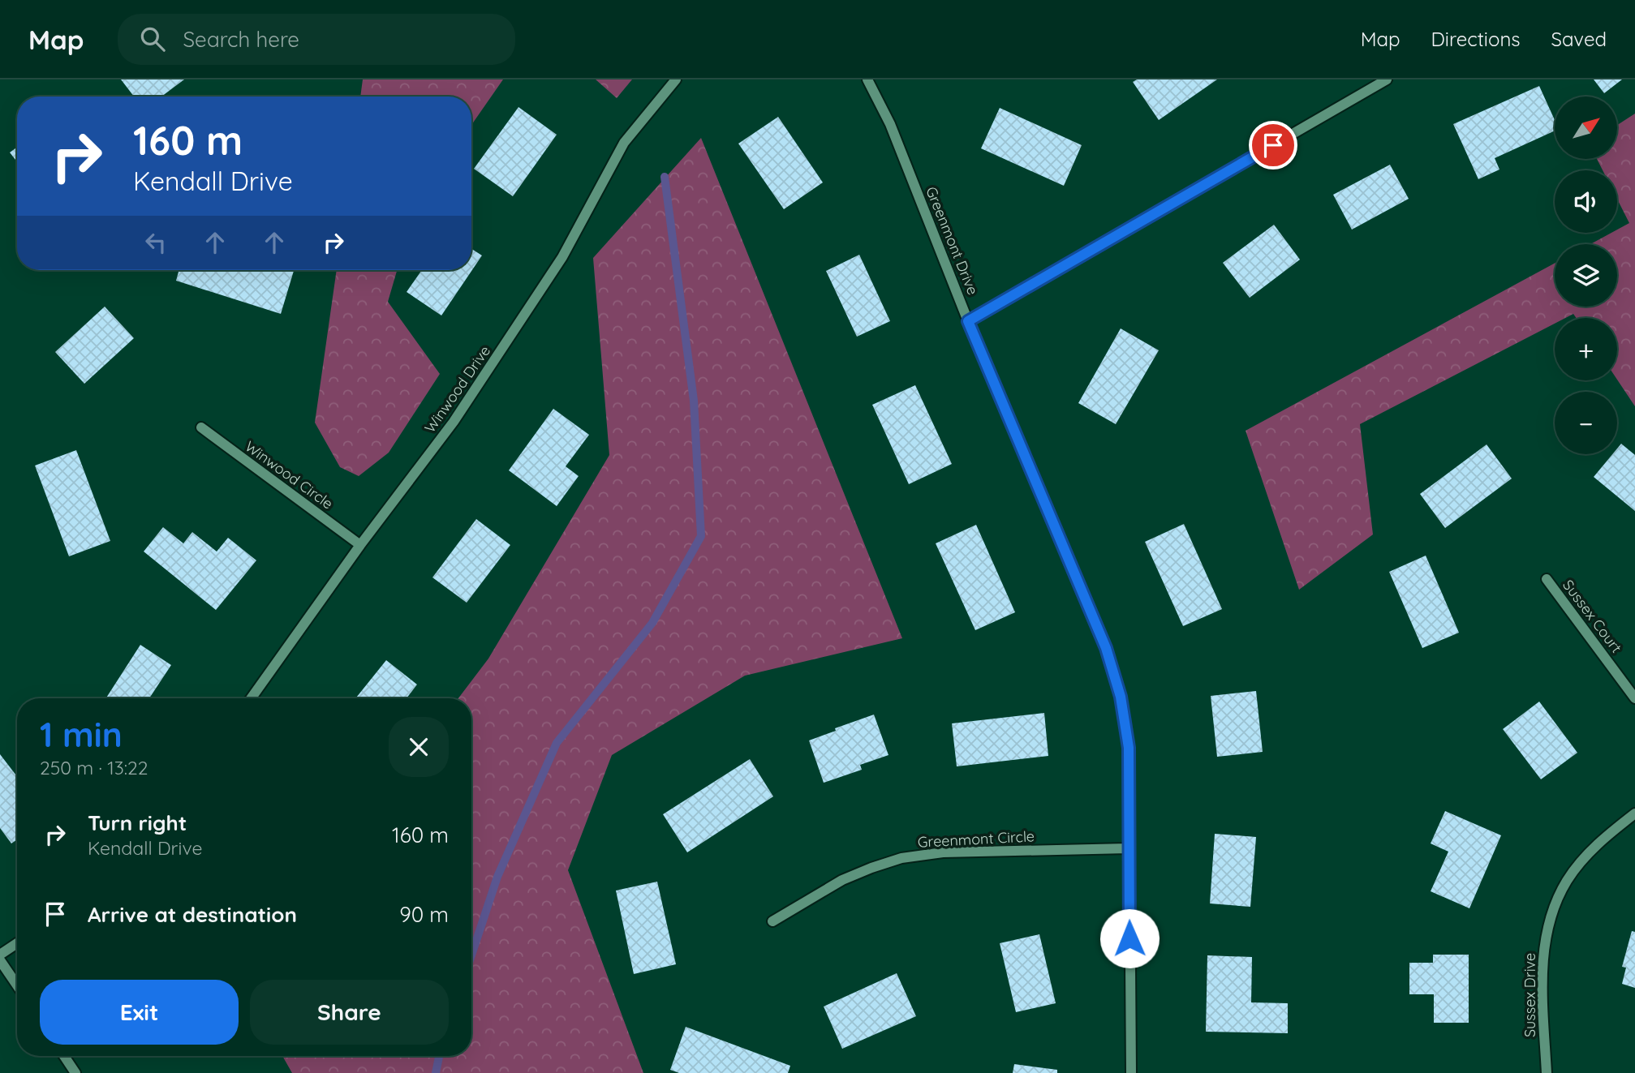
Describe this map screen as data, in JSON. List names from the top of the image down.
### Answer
{
  "streets": {
    "street": [
      "Greenmont Drive",
      "Winwood Drive",
      "Winwood Circle",
      "Sussex Court",
      "Greenmont Circle",
      "Sussex Drive"
    ]
  },
  "crossings": [
    ["Greenmont Drive", "Greenmont Circle"],
    ["Winwood Drive", "Winwood Circle"]
  ],
  "north": "top right",
  "page": {
    "header": "Map",
    "search": "Search here",
    "nav": ["Map", "Directions", "Saved"],
    "map_buttons": ["+", "−"],
    "turn": ["160 m", "Kendall Drive"],
    "heading": ["1 min", "250 m · 13:22"],
    "list": [
      {
        "name": "Turn right",
        "note": "Kendall Drive",
        "value": "160 m"
      },
      {
        "name": "Arrive at destination",
        "value": "90 m"
      }
    ],
    "buttons": ["Exit", "Share"]
  }
}
